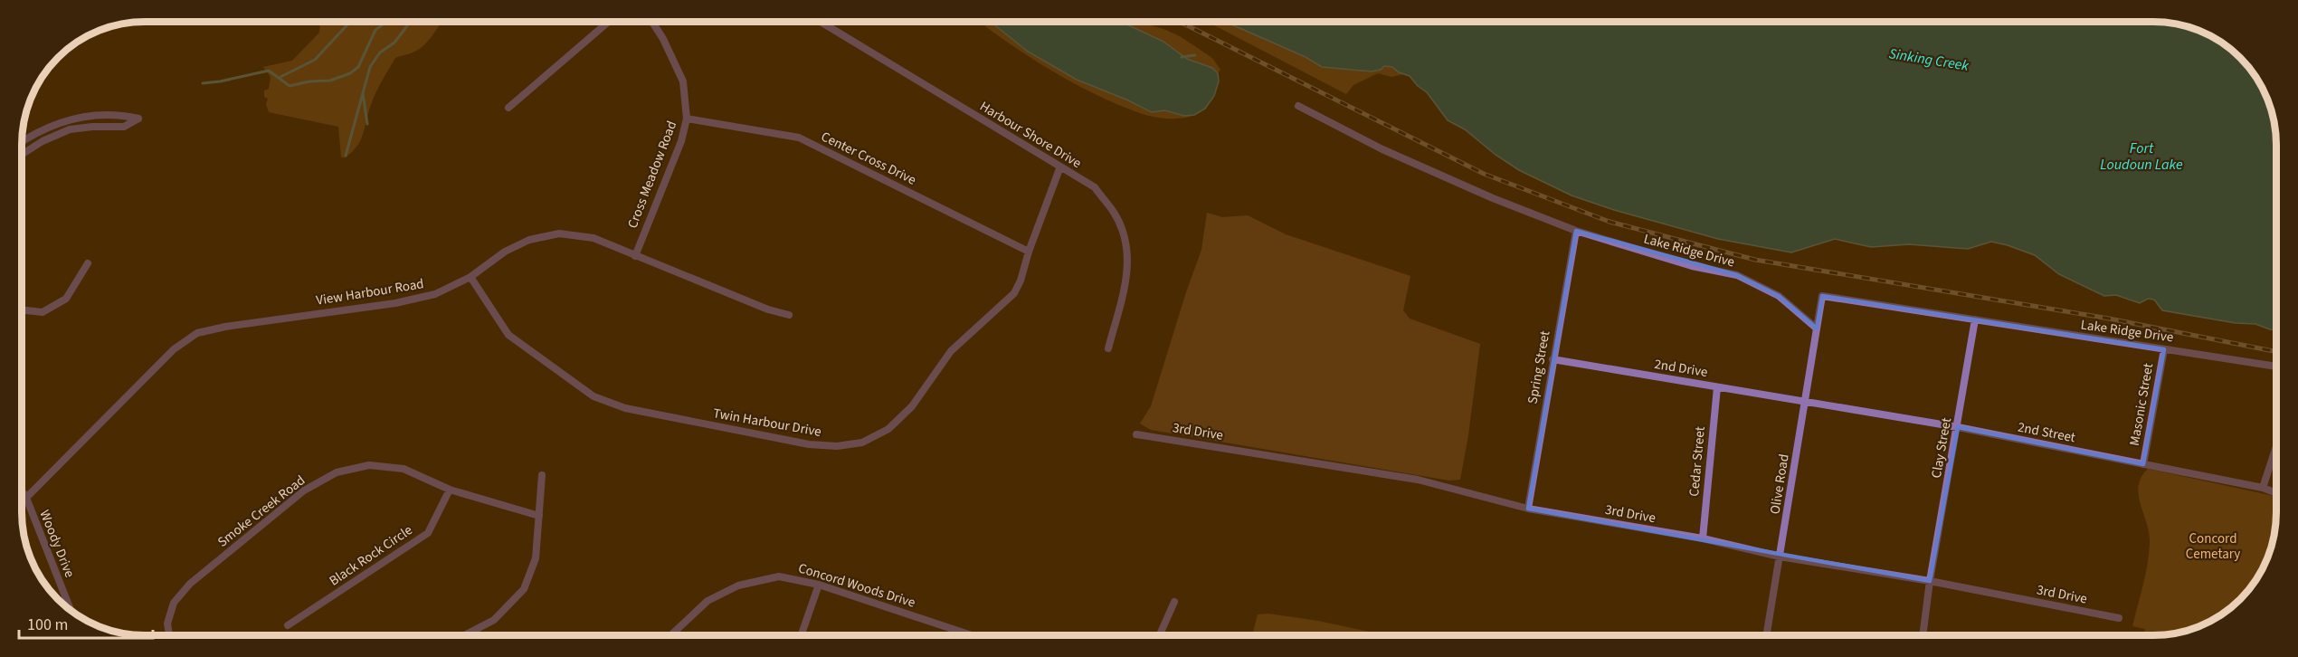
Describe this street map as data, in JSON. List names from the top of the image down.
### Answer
{
  "streets": {
    "street": [
      "Harbour Shore Drive",
      "Center Cross Drive",
      "Cross Meadow Road",
      "Lake Ridge Drive",
      "View Harbour Road",
      "Spring Street",
      "2nd Drive",
      "Masonic Street",
      "Twin Harbour Drive",
      "3rd Drive",
      "2nd Street",
      "Clay Street",
      "Cedar Street",
      "Olive Road",
      "Smoke Creek Road",
      "Woody Drive",
      "Black Rock Circle",
      "Concord Woods Drive"
    ]
  },
  "crossings": [
    ["Harbour Shore Drive", "Twin Harbour Drive"],
    ["Center Cross Drive", "Cross Meadow Road"],
    ["Center Cross Drive", "Twin Harbour Drive"],
    ["Cross Meadow Road", "View Harbour Road"],
    ["Lake Ridge Drive", "Spring Street"],
    ["Lake Ridge Drive", "Masonic Street"],
    ["Lake Ridge Drive", "Clay Street"],
    ["Lake Ridge Drive", "Olive Road"],
    ["View Harbour Road", "Twin Harbour Drive"],
    ["View Harbour Road", "Woody Drive"],
    ["Spring Street", "2nd Drive"],
    ["Spring Street", "3rd Drive"],
    ["2nd Drive", "2nd Street"],
    ["2nd Drive", "Cedar Street"],
    ["2nd Drive", "Olive Road"],
    ["Masonic Street", "2nd Street"],
    ["3rd Drive", "Clay Street"],
    ["3rd Drive", "Cedar Street"],
    ["3rd Drive", "Olive Road"],
    ["2nd Street", "Clay Street"],
    ["2nd Street", "Olive Road"],
    ["Smoke Creek Road", "Black Rock Circle"]
  ],
  "water": ["Sinking Creek", "Fort Loudoun Lake"],
  "parks": ["Concord Cemetary"],
  "scale_bar": "100 m"
}
